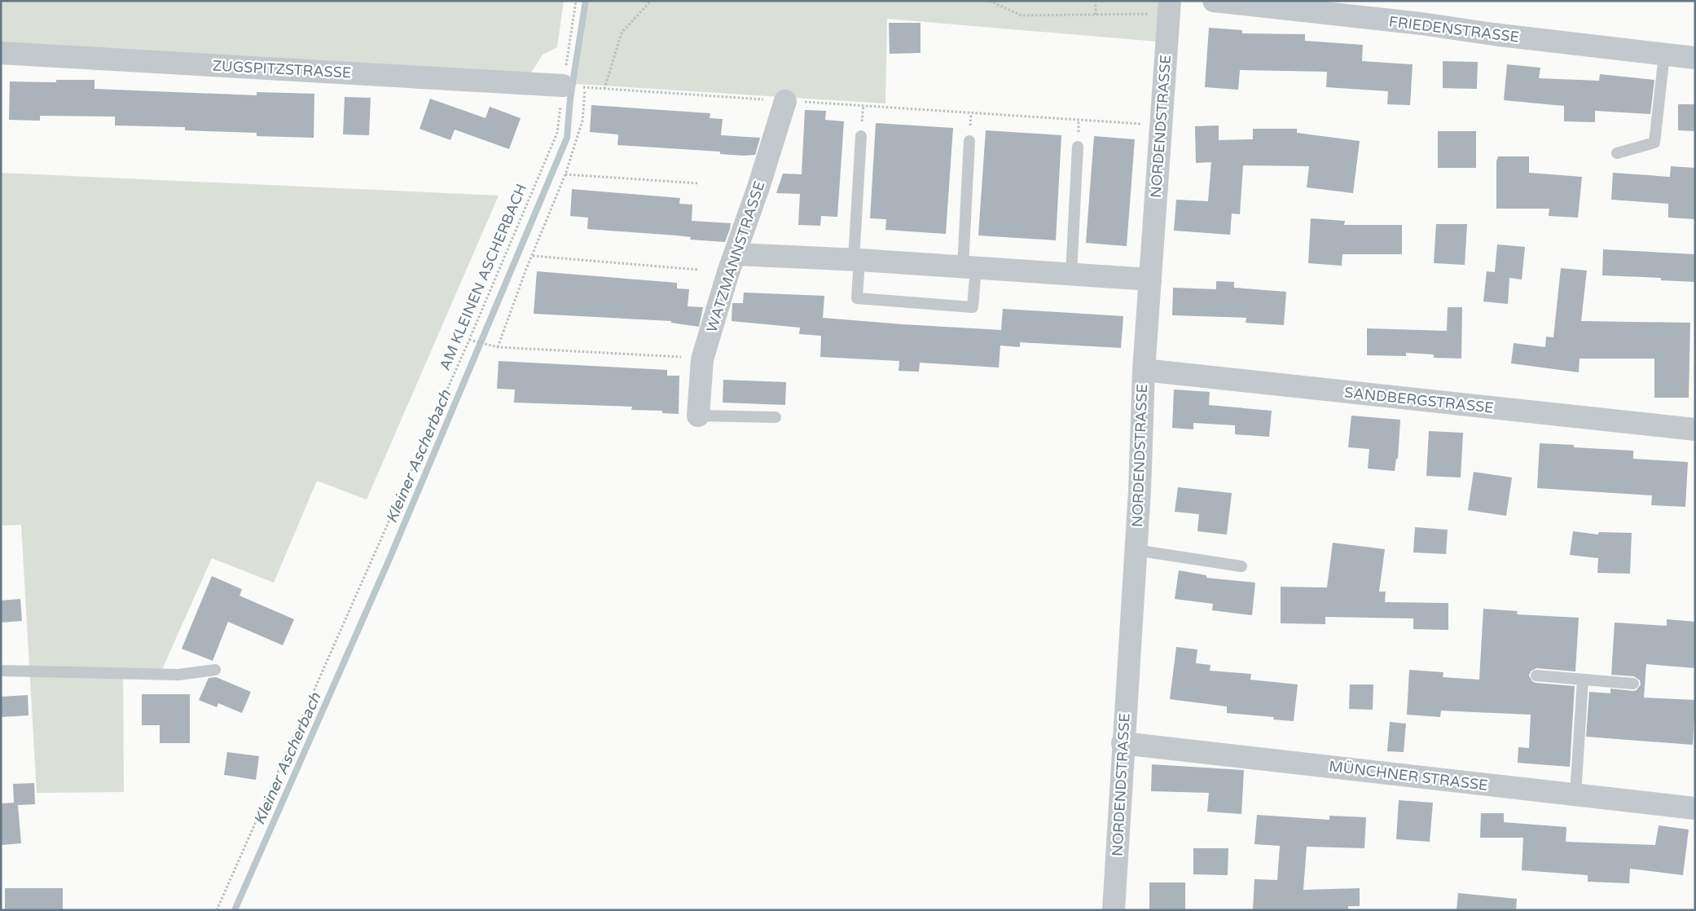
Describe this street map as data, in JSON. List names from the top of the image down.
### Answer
{
  "streets": {
    "street": [
      "FRIEDENSTRASSE",
      "ZUGSPITZSTRASSE",
      "NORDENDSTRASSE",
      "WATZMANNSTRASSE",
      "SANDBERGSTRASSE",
      "MÜNCHNER STRASSE"
    ],
    "path": ["AM KLEINEN ASCHERBACH"]
  },
  "crossings": [
    ["ZUGSPITZSTRASSE", "AM KLEINEN ASCHERBACH"],
    ["NORDENDSTRASSE", "SANDBERGSTRASSE"],
    ["NORDENDSTRASSE", "MÜNCHNER STRASSE"]
  ],
  "water": ["Kleiner Ascherbach"]
}
